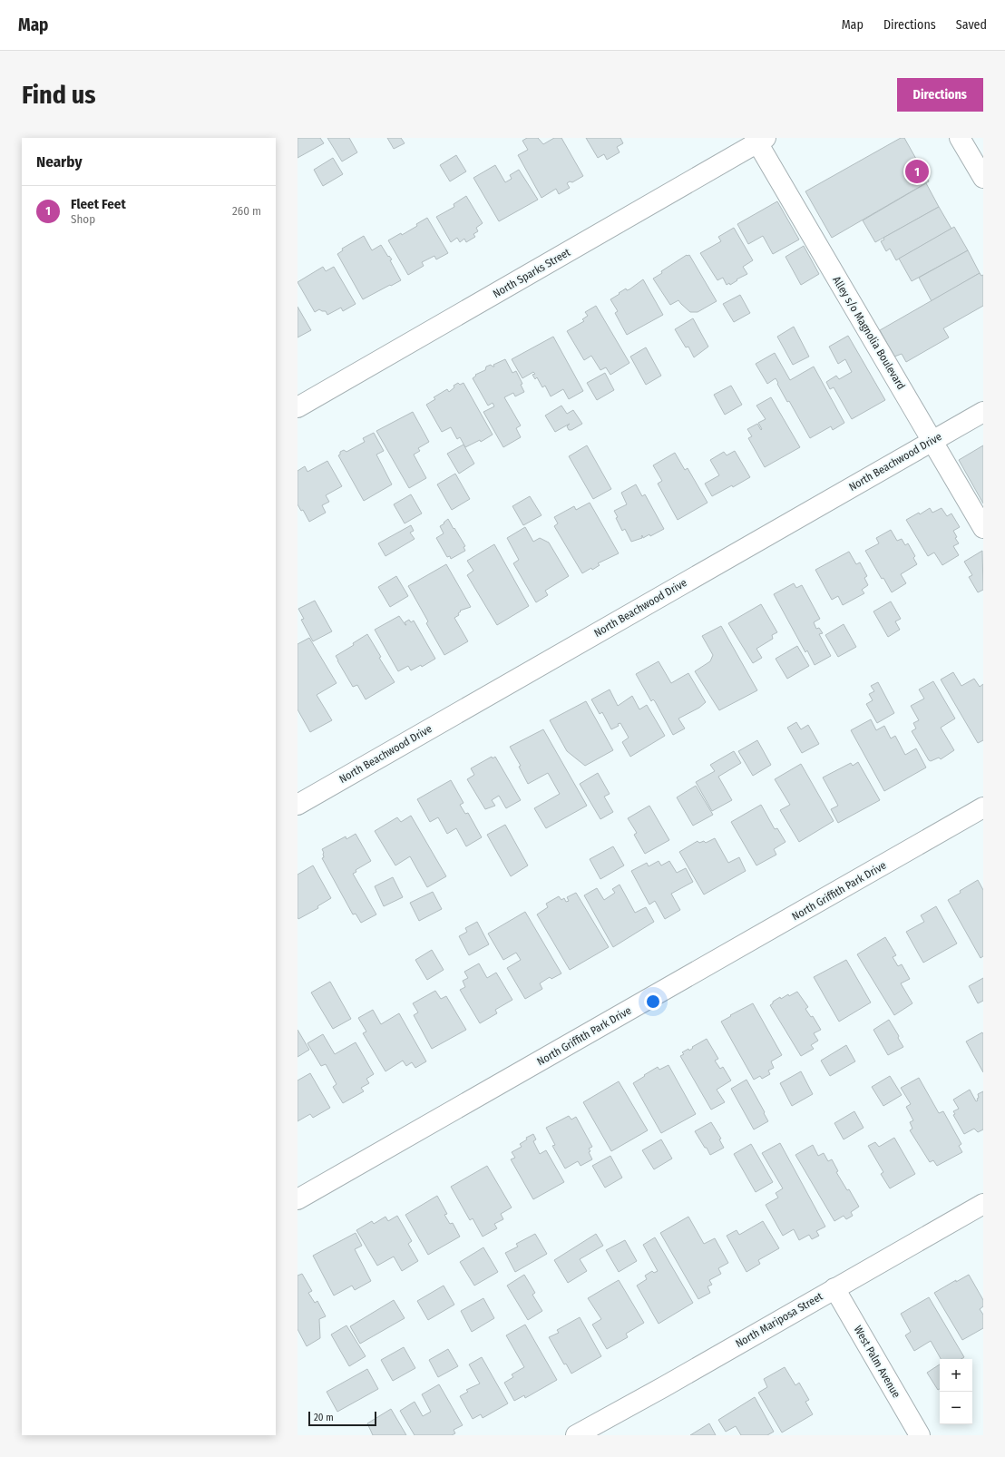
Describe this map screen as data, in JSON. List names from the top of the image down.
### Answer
{
  "streets": {
    "street": [
      "North Sparks Street",
      "Alley s/o Magnolia Boulevard",
      "North Beachwood Drive",
      "North Griffith Park Drive",
      "North Mariposa Street",
      "West Palm Avenue"
    ]
  },
  "crossings": [
    ["North Sparks Street", "Alley s/o Magnolia Boulevard"],
    ["Alley s/o Magnolia Boulevard", "North Beachwood Drive"],
    ["North Mariposa Street", "West Palm Avenue"]
  ],
  "scale_bar": "20 m",
  "page": {
    "header": "Map",
    "nav": ["Map", "Directions", "Saved"],
    "buttons": "Directions",
    "title": "Find us",
    "heading": "Nearby",
    "pins": "1",
    "list": [
      {
        "mark": "1",
        "name": "Fleet Feet",
        "note": "Shop",
        "value": "260 m"
      }
    ],
    "map_buttons": ["+", "−"],
    "scale": "20 m"
  }
}
